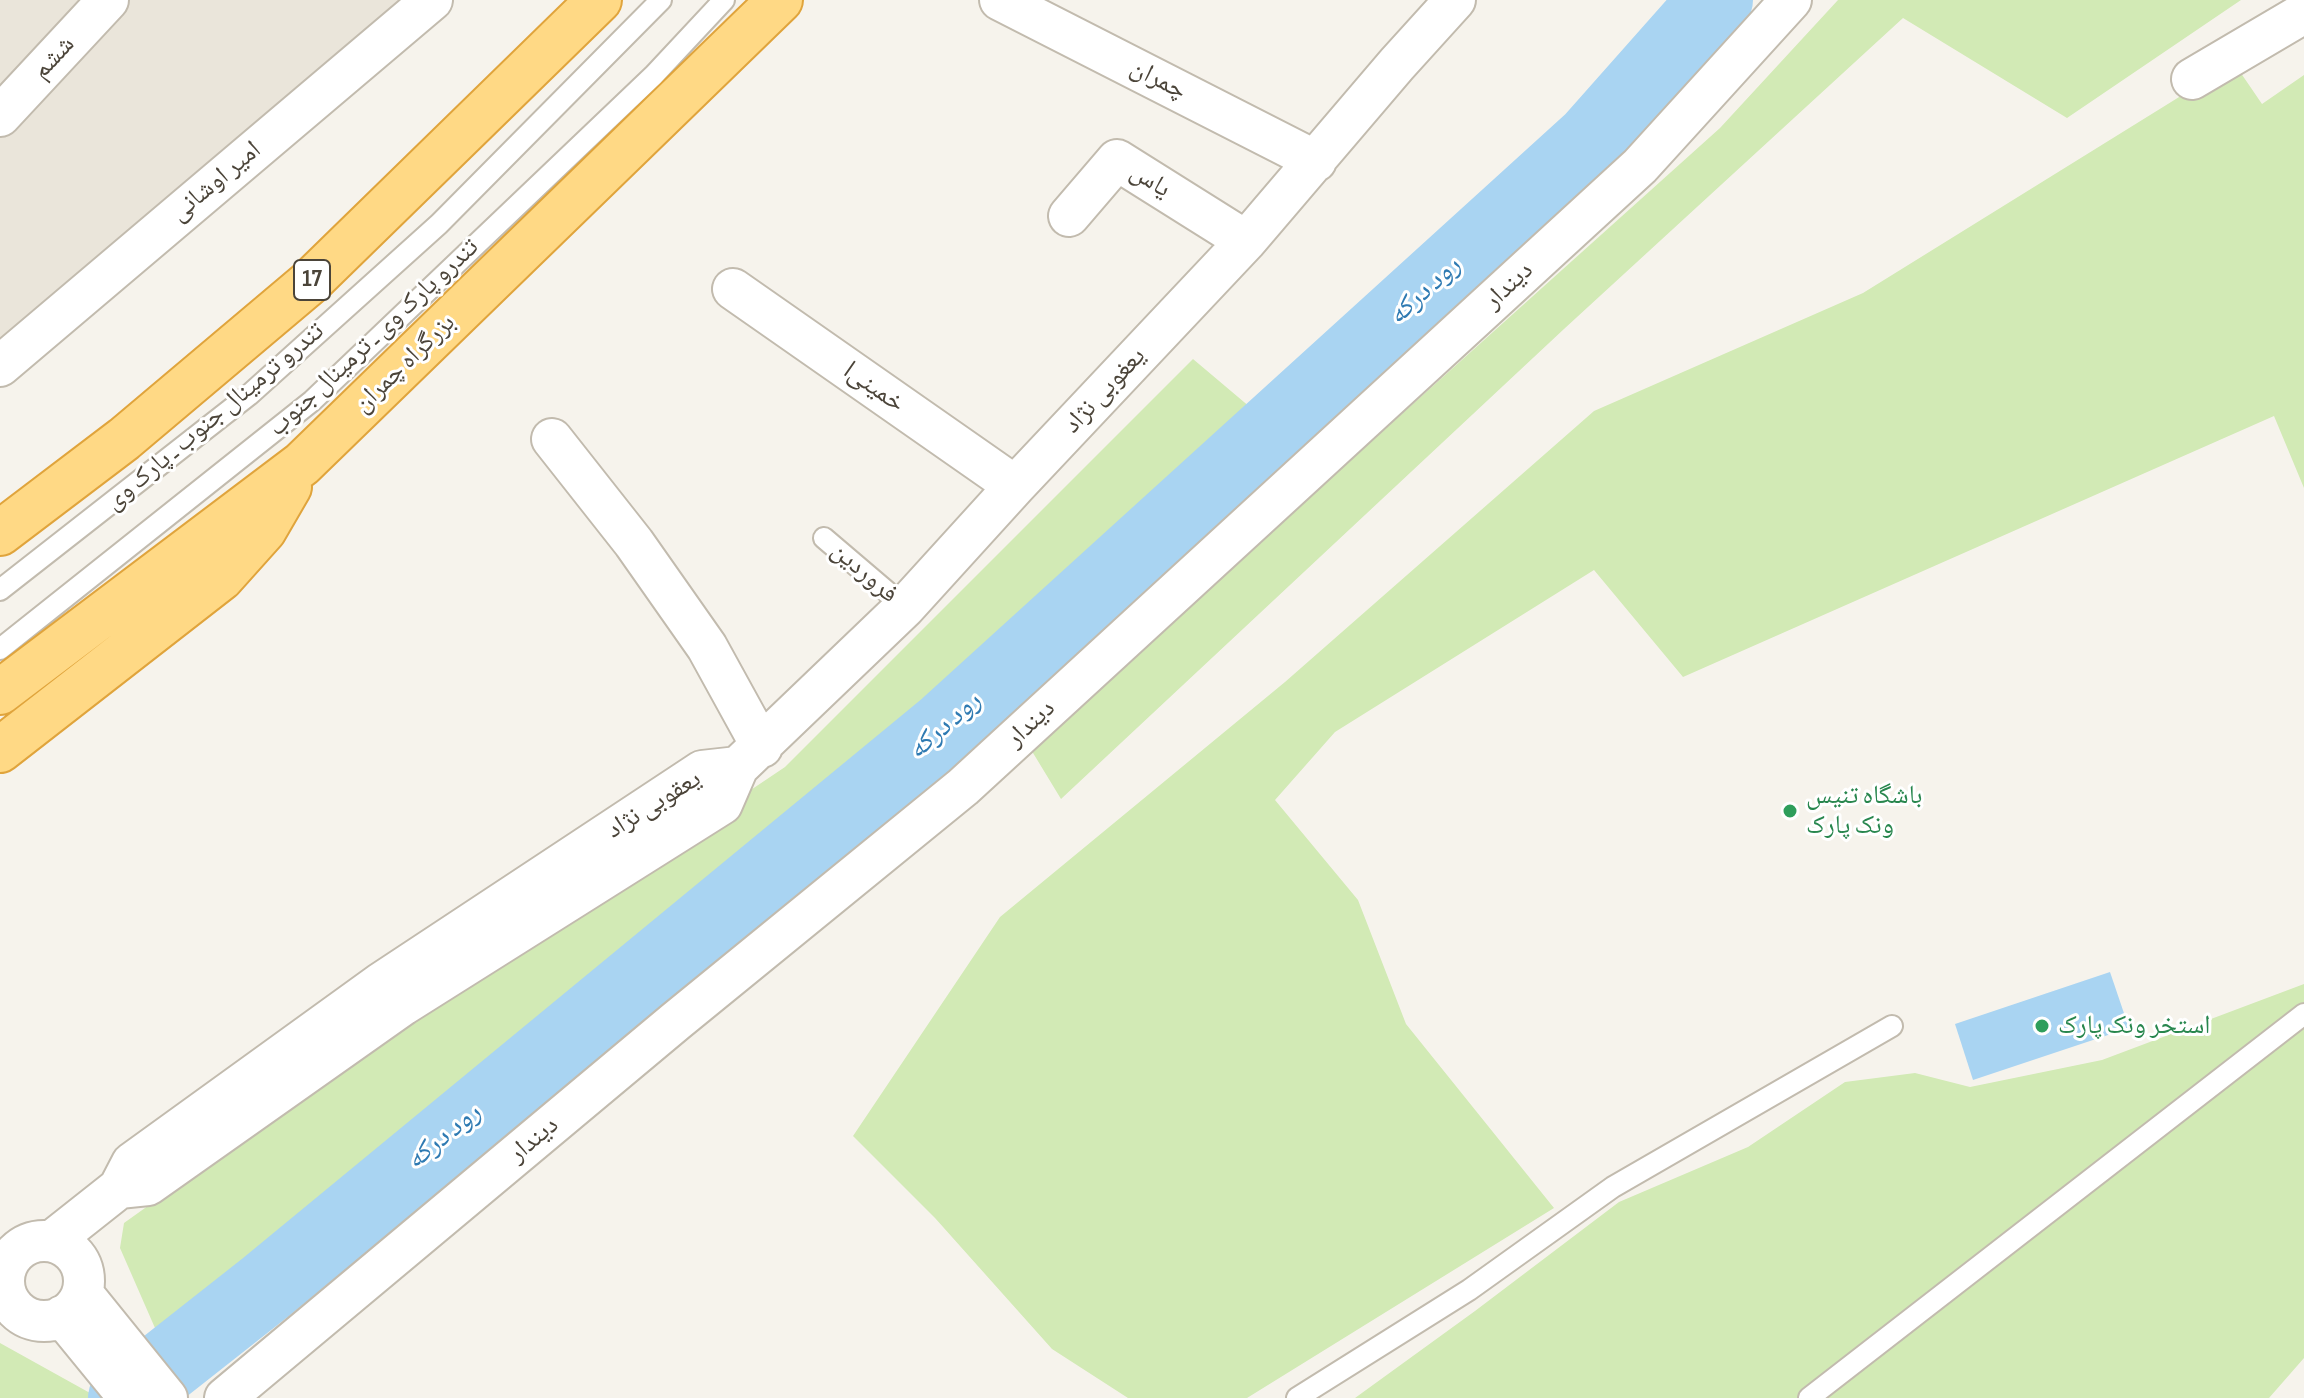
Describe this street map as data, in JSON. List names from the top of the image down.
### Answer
{
  "streets": {
    "highway": ["17", "بزرگراه چمران"],
    "street": [
      "ششم",
      "چمران",
      "یاس",
      "امیر اوشانی",
      "دیندار",
      "lخمینی",
      "یعغوبی نژاد",
      "یعقوبی نژاد"
    ],
    "lane": ["تندرو پارک وی ـ ترمینال جنوب", "تندرو ترمینال جنوب ـ پارک وی", "فروردین"]
  },
  "crossings": [
    ["چمران", "یعغوبی نژاد"],
    ["یاس", "یعغوبی نژاد"],
    ["lخمینی", "یعغوبی نژاد"],
    ["یعغوبی نژاد", "فروردین"],
    ["یعغوبی نژاد", "یعقوبی نژاد"]
  ],
  "water": ["رود درکه"],
  "places": ["باشگاه تنیس ونک پارک", "استخر ونک پارک"]
}
